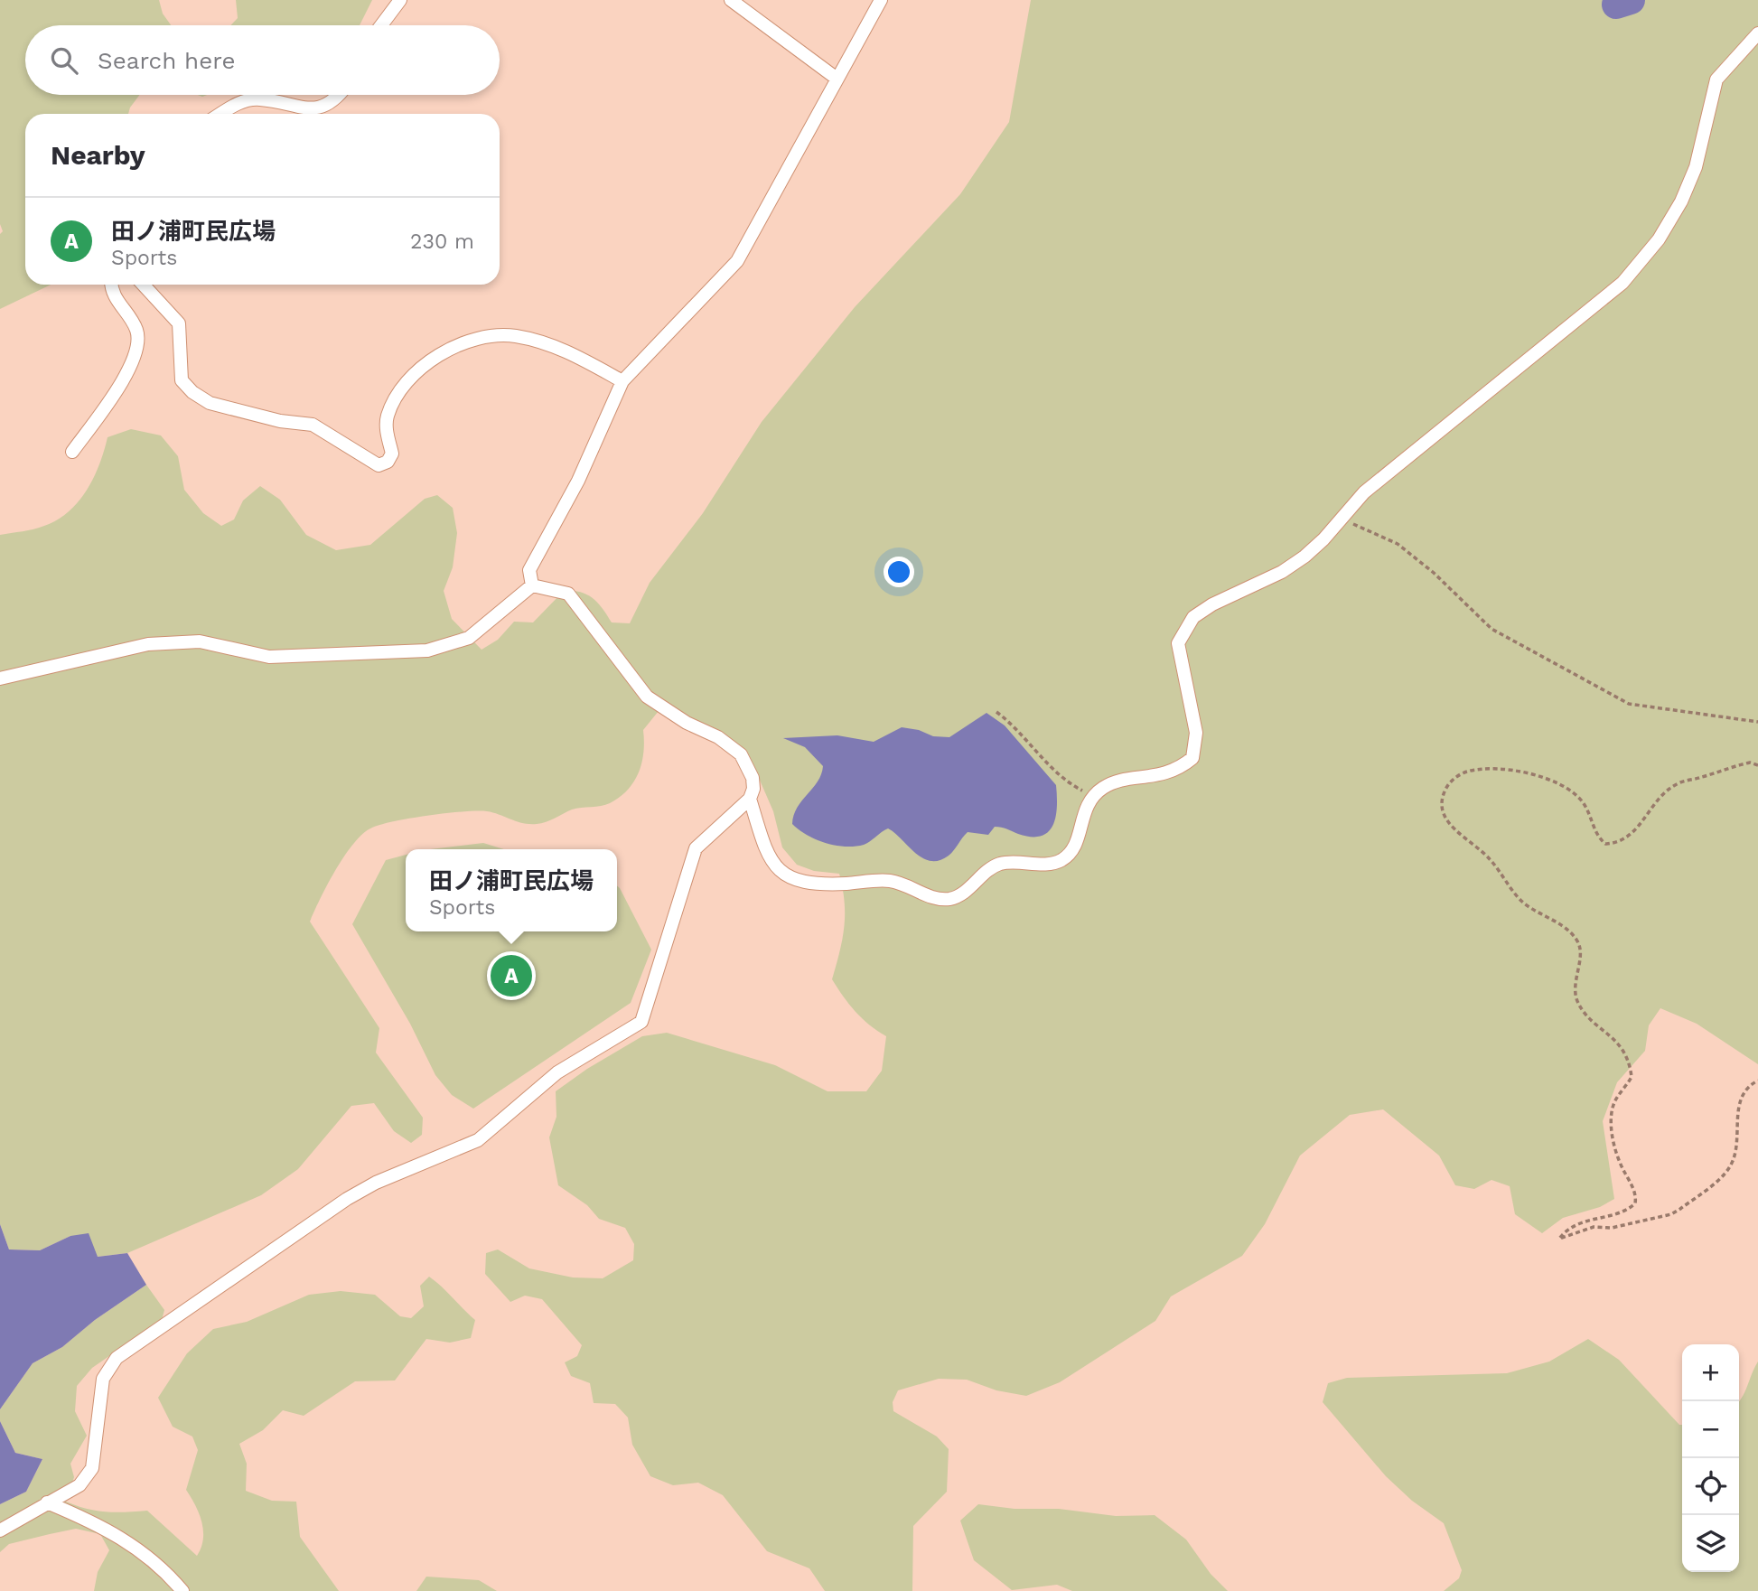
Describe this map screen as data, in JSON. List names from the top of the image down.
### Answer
{
  "page": {
    "search": "Search here",
    "heading": "Nearby",
    "list": [
      {
        "mark": "A",
        "name": "田ノ浦町民広場",
        "note": "Sports",
        "value": "230 m"
      }
    ],
    "popup": ["田ノ浦町民広場", "Sports"],
    "pins": "A",
    "map_buttons": ["+", "−"]
  }
}
